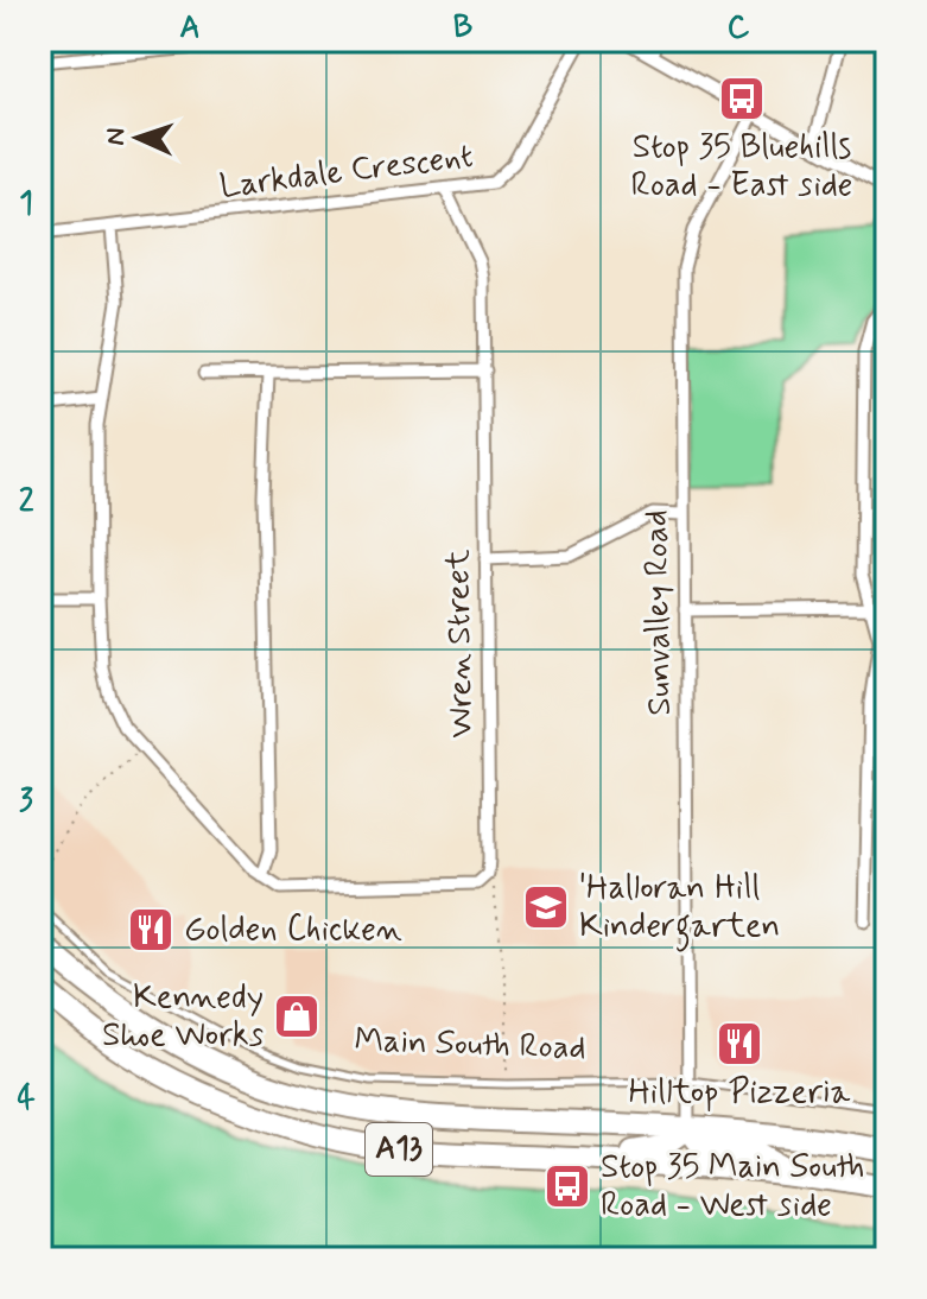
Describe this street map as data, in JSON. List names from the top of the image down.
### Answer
{
  "streets": {
    "highway": ["Main South Road", "A13"],
    "street": ["Larkdale Crescent", "Sunvalley Road", "Wren Street"]
  },
  "crossings": [
    ["Larkdale Crescent", "Wren Street"],
    ["Sunvalley Road", "Main South Road"]
  ],
  "places": {
    "bus stop": ["Stop 35 Bluehills Road - East side", "Stop 35 Main South Road - West side"],
    "school or university": ["'Halloran Hill Kindergarten"],
    "restaurant": ["Golden Chicken", "Hilltop Pizzeria"],
    "shop": ["Kennedy Shoe Works"]
  },
  "north": "left",
  "grid": {
    "columns": ["A", "B", "C"],
    "rows": [
      "1",
      "2",
      "3",
      "4"
    ]
  }
}
